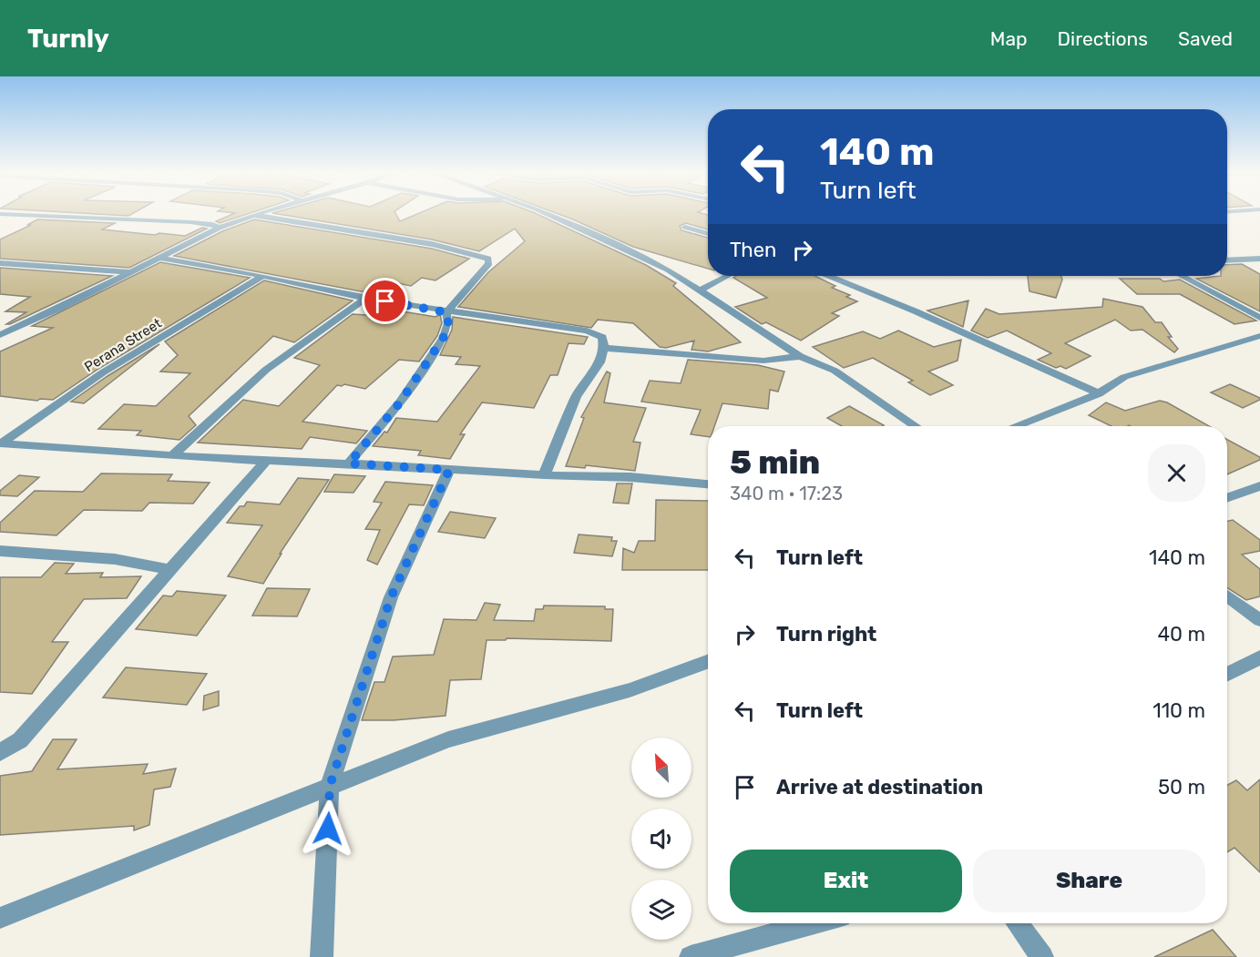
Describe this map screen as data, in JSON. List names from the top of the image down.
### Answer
{
  "streets": {
    "street": ["Perana Street"]
  },
  "north": "top left",
  "page": {
    "header": "Turnly",
    "nav": ["Map", "Directions", "Saved"],
    "turn": ["140 m", "Turn left"],
    "then": "Then",
    "heading": ["5 min", "340 m · 17:23"],
    "list": [
      {
        "name": "Turn left",
        "value": "140 m"
      },
      {
        "name": "Turn right",
        "value": "40 m"
      },
      {
        "name": "Turn left",
        "value": "110 m"
      },
      {
        "name": "Arrive at destination",
        "value": "50 m"
      }
    ],
    "buttons": ["Exit", "Share"]
  }
}
